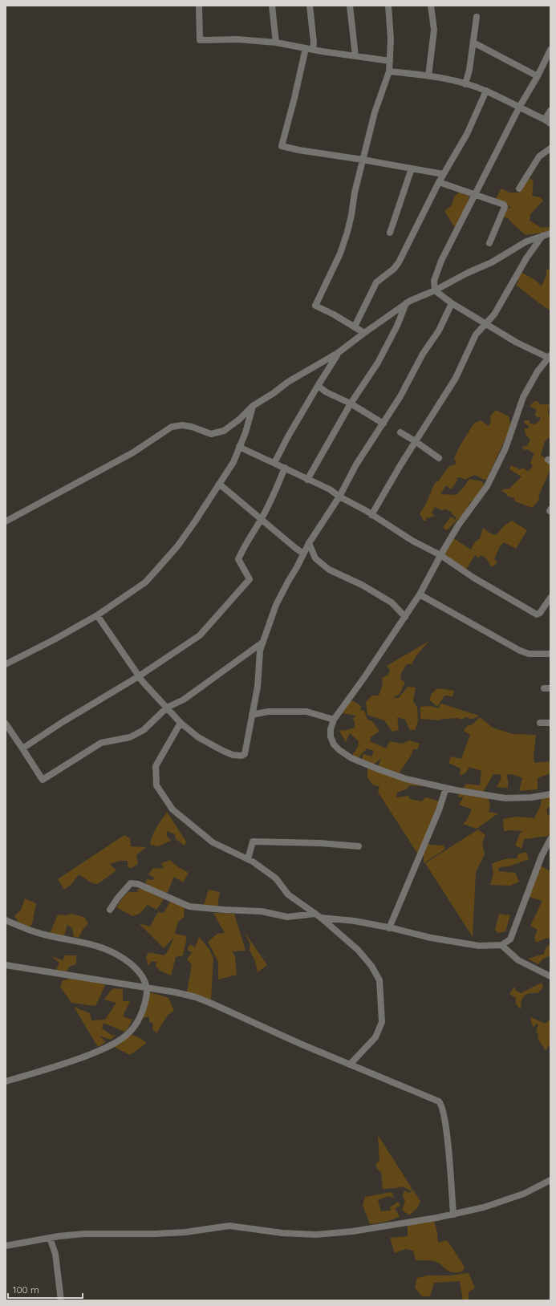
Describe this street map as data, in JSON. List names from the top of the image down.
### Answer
{
  "scale_bar": "100 m"
}
